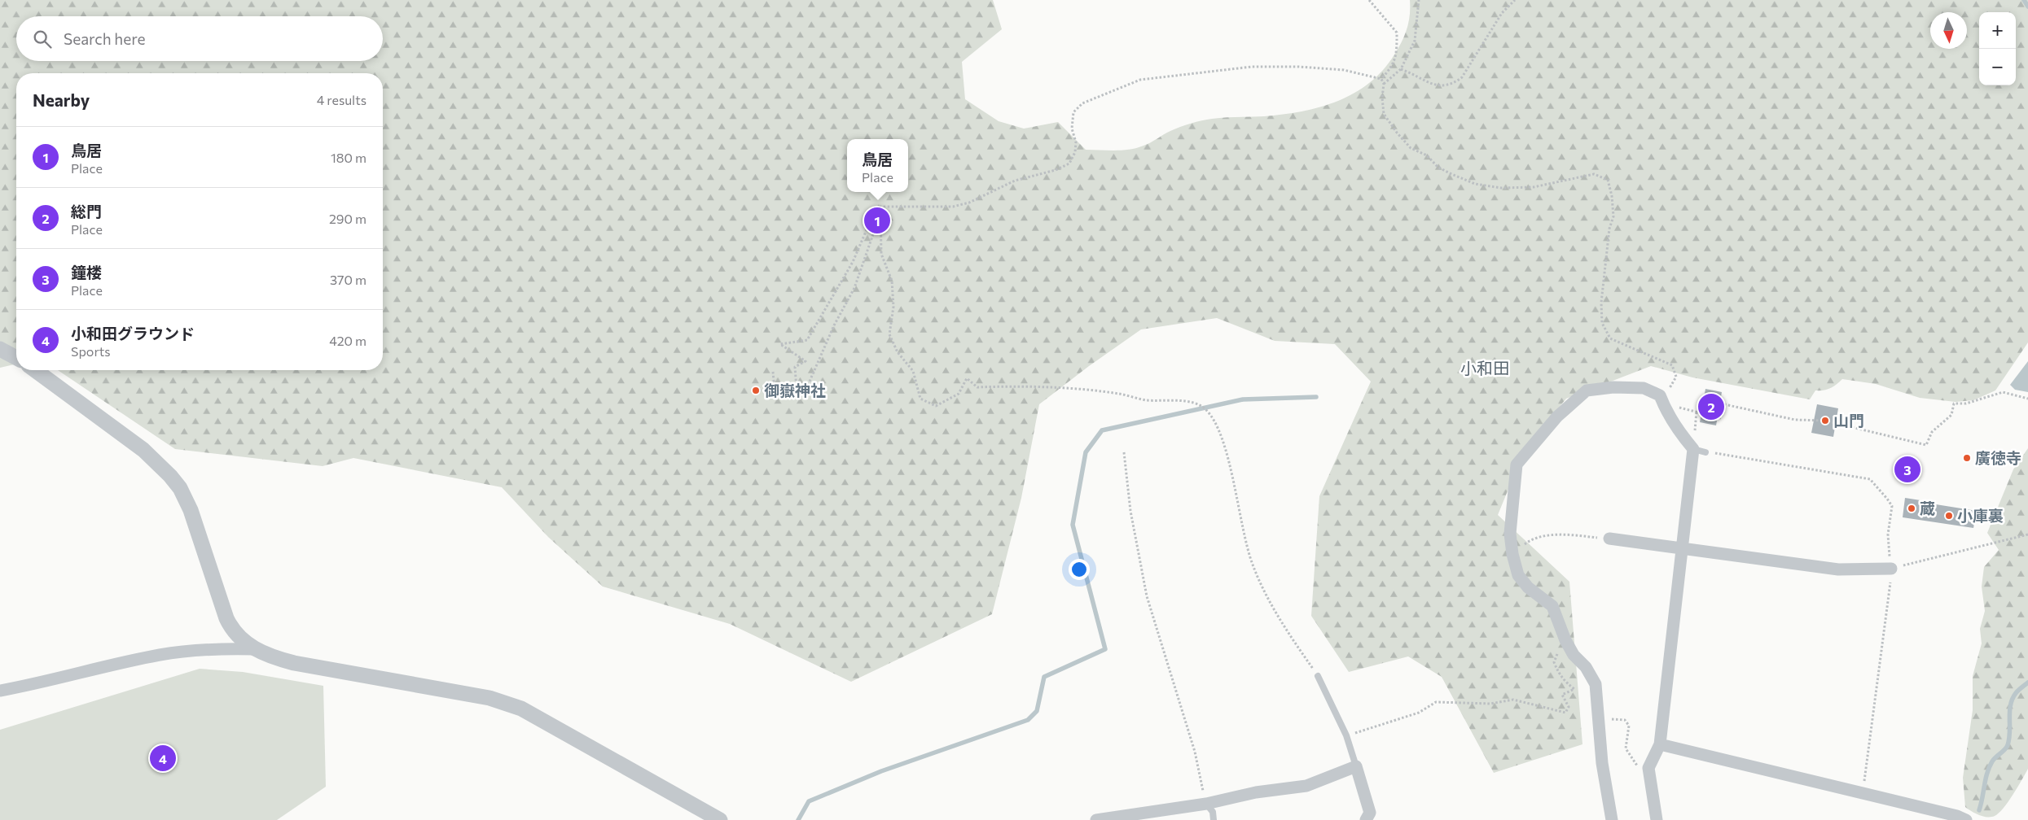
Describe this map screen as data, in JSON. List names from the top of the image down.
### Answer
{
  "districts": ["小和田"],
  "places": [
    "御嶽神社",
    "山門",
    "廣徳寺",
    "蔵",
    "小庫裏"
  ],
  "north": "bottom",
  "page": {
    "map_buttons": ["+", "−"],
    "search": "Search here",
    "heading": ["Nearby", "4 results"],
    "list": [
      {
        "mark": "1",
        "name": "鳥居",
        "note": "Place",
        "value": "180 m"
      },
      {
        "mark": "2",
        "name": "総門",
        "note": "Place",
        "value": "290 m"
      },
      {
        "mark": "3",
        "name": "鐘楼",
        "note": "Place",
        "value": "370 m"
      },
      {
        "mark": "4",
        "name": "小和田グラウンド",
        "note": "Sports",
        "value": "420 m"
      }
    ],
    "popup": ["鳥居", "Place"],
    "pins": [
      "1",
      "2",
      "3",
      "4"
    ]
  }
}
